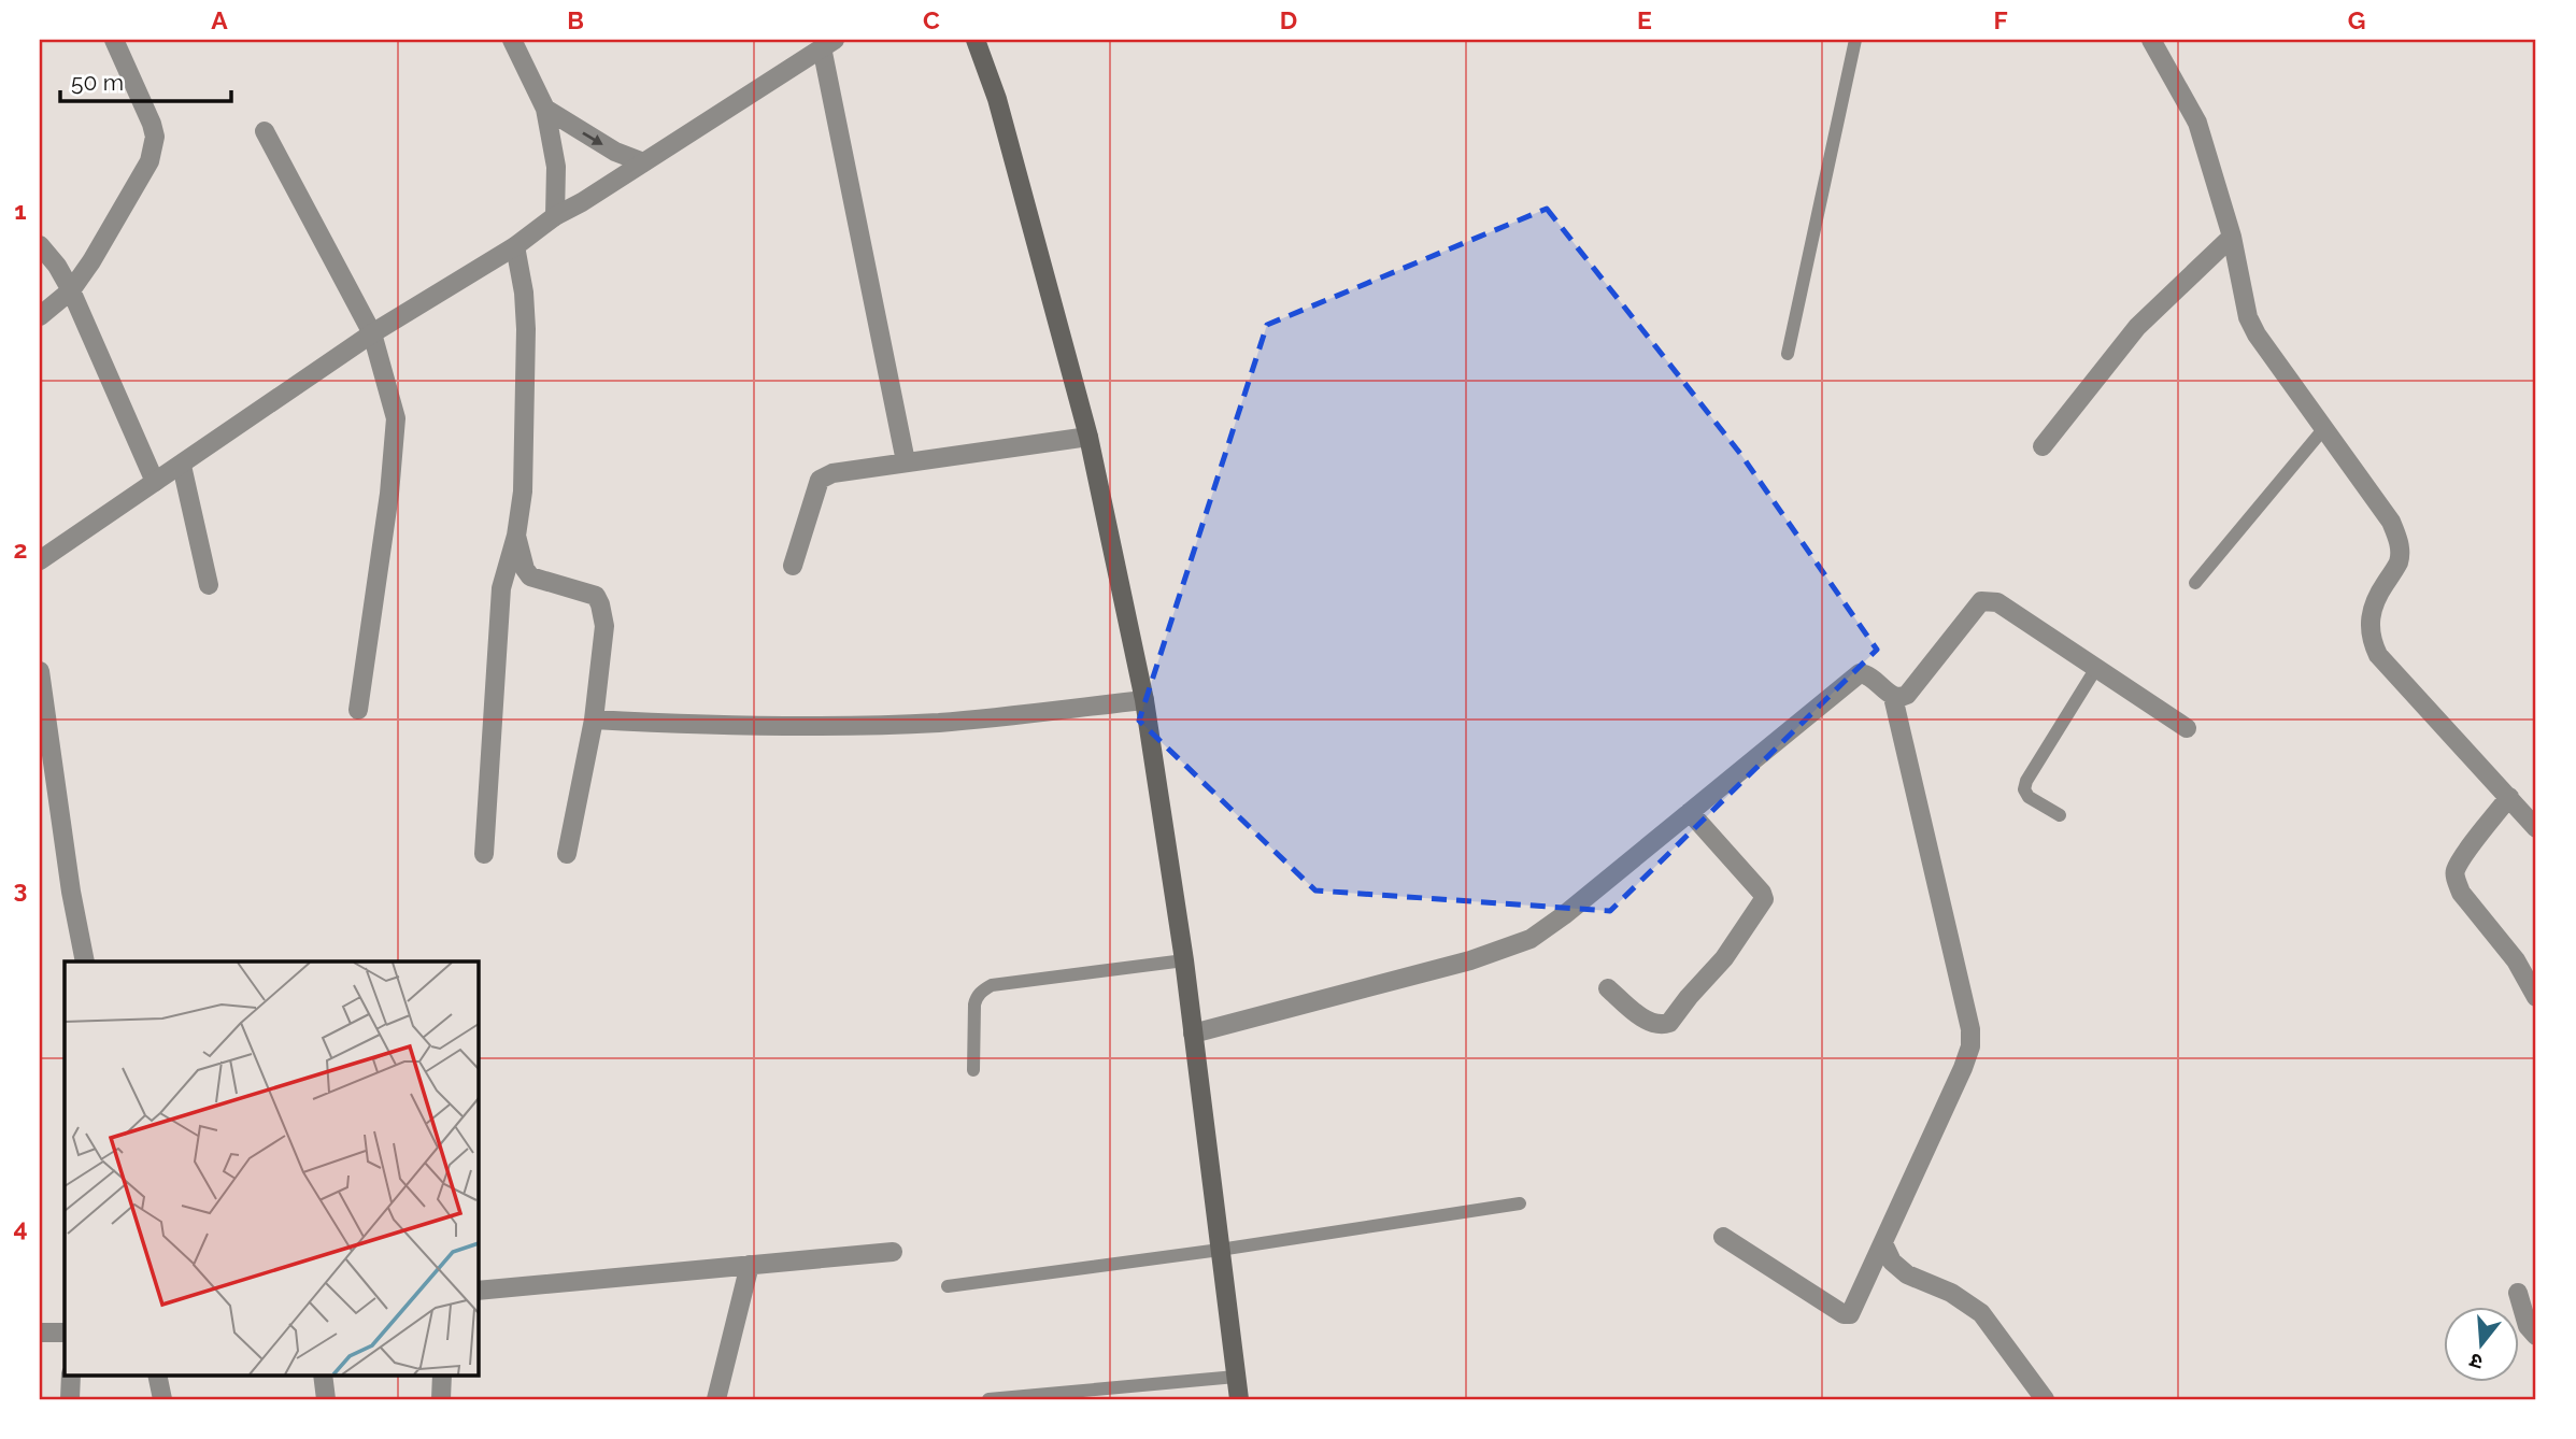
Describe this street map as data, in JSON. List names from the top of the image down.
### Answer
{
  "scale_bar": "50 m",
  "north": "bottom",
  "grid": {
    "columns": [
      "A",
      "B",
      "C",
      "D",
      "E",
      "F",
      "G"
    ],
    "rows": [
      "1",
      "2",
      "3",
      "4"
    ]
  }
}
